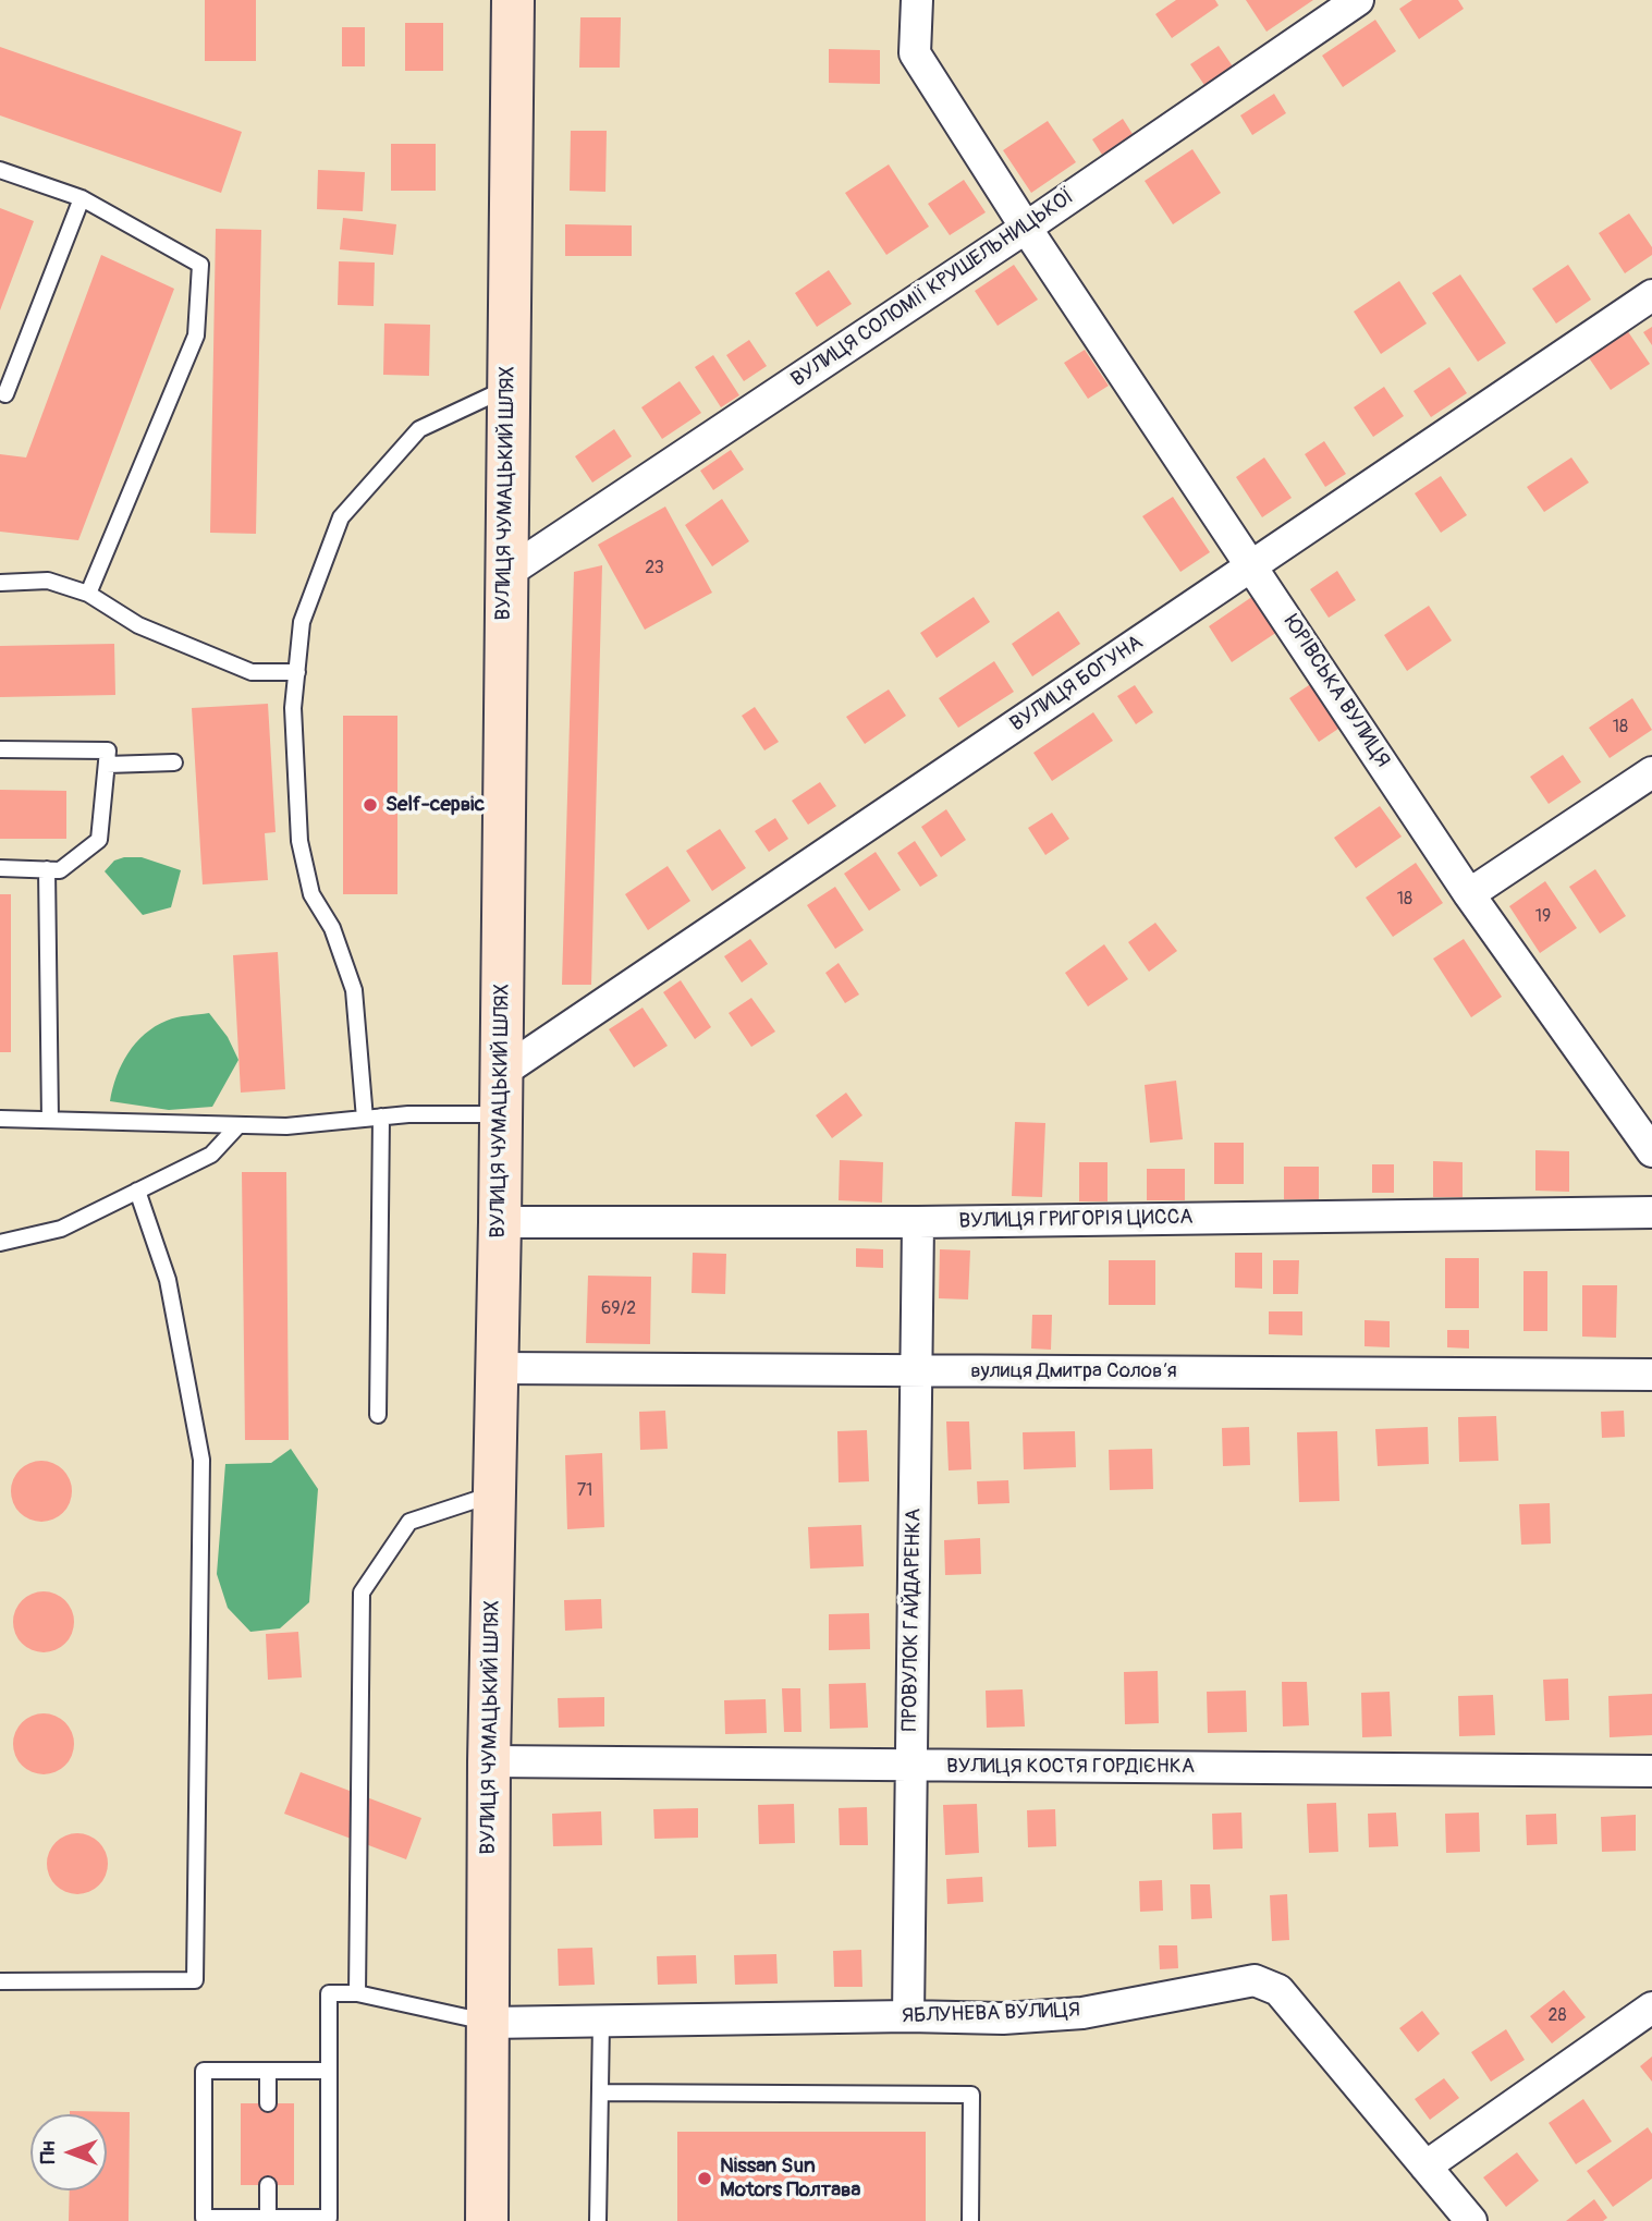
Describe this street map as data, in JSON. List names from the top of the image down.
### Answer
{
  "streets": {
    "main road": ["ВУЛИЦЯ ЧУМАЦЬКИЙ ШЛЯХ"],
    "street": [
      "ВУЛИЦЯ СОЛОМІЇ КРУШЕЛЬНИЦЬКОЇ",
      "ВУЛИЦЯ БОГУНА",
      "ЮРІВСЬКА ВУЛИЦЯ",
      "ВУЛИЦЯ ГРИГОРІЯ ЦИССА",
      "вулиця Дмитра Соловʼя",
      "ПРОВУЛОК ГАЙДАРЕНКА",
      "ВУЛИЦЯ КОСТЯ ГОРДІЄНКА",
      "ЯБЛУНЕВА ВУЛИЦЯ"
    ]
  },
  "crossings": [
    ["ВУЛИЦЯ СОЛОМІЇ КРУШЕЛЬНИЦЬКОЇ", "ВУЛИЦЯ ЧУМАЦЬКИЙ ШЛЯХ"],
    ["ВУЛИЦЯ СОЛОМІЇ КРУШЕЛЬНИЦЬКОЇ", "ЮРІВСЬКА ВУЛИЦЯ"],
    ["ВУЛИЦЯ ЧУМАЦЬКИЙ ШЛЯХ", "ВУЛИЦЯ БОГУНА"],
    ["ВУЛИЦЯ ЧУМАЦЬКИЙ ШЛЯХ", "ВУЛИЦЯ ГРИГОРІЯ ЦИССА"],
    ["ВУЛИЦЯ ЧУМАЦЬКИЙ ШЛЯХ", "вулиця Дмитра Соловʼя"],
    ["ВУЛИЦЯ ЧУМАЦЬКИЙ ШЛЯХ", "ВУЛИЦЯ КОСТЯ ГОРДІЄНКА"],
    ["ВУЛИЦЯ ЧУМАЦЬКИЙ ШЛЯХ", "ЯБЛУНЕВА ВУЛИЦЯ"],
    ["ВУЛИЦЯ БОГУНА", "ЮРІВСЬКА ВУЛИЦЯ"],
    ["ВУЛИЦЯ ГРИГОРІЯ ЦИССА", "ПРОВУЛОК ГАЙДАРЕНКА"],
    ["вулиця Дмитра Соловʼя", "ПРОВУЛОК ГАЙДАРЕНКА"],
    ["ПРОВУЛОК ГАЙДАРЕНКА", "ВУЛИЦЯ КОСТЯ ГОРДІЄНКА"],
    ["ПРОВУЛОК ГАЙДАРЕНКА", "ЯБЛУНЕВА ВУЛИЦЯ"]
  ],
  "places": ["Self-сервіс", "Nissan Sun Motors Полтава"],
  "house_numbers": [
    "23",
    "18",
    "18",
    "19",
    "69/2",
    "71",
    "28"
  ],
  "north": "left"
}
